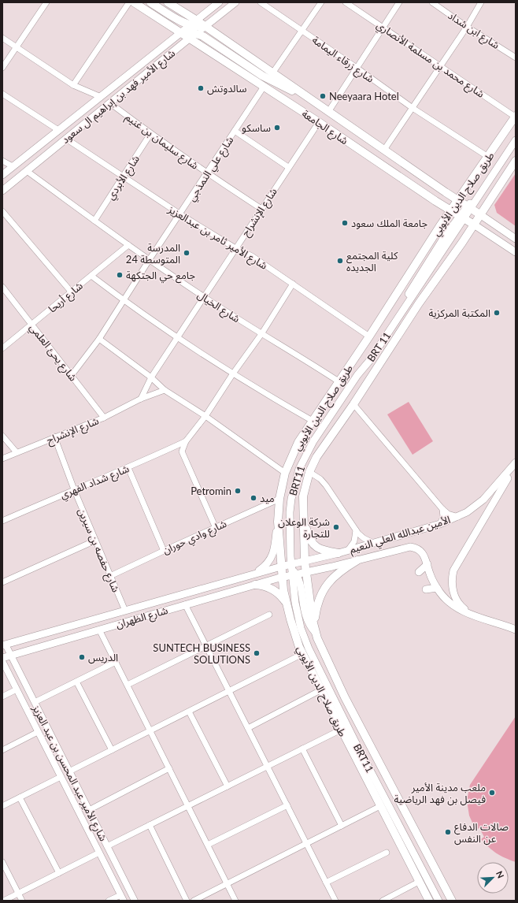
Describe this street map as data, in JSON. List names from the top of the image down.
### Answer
{
  "streets": {
    "main road": [
      "شارع الأمير فهد بن إبراهيم ال سعود",
      "شارع الجامعة",
      "طريق صلاح الدين الأيوبي",
      "BRT 11",
      "BRT11",
      "الأمين عبدالله العلي النعيم",
      "شارع الظهران"
    ],
    "street": [
      "شارع ابن شداد",
      "شارع زرقاء اليمامة",
      "شارع محمد بن مسلمة الأنصاري",
      "شارع سليمان بن غنيم",
      "شارع علي النمذجي",
      "شارع الأبردي",
      "شارع الإنشراح",
      "شارع الأمير ثامر بن عبدالعزيز",
      "شارع أريحا",
      "شارع الخيال",
      "شارع يحئ العلمي",
      "شارع شداد الفهري",
      "شارع وادي حوران",
      "شارع حفصه بن سيرين",
      "شارع الأمير عبد المحسن بن عبد العزيز"
    ]
  },
  "crossings": [
    ["شارع زرقاء اليمامة", "طريق صلاح الدين الأيوبي"],
    ["شارع محمد بن مسلمة الأنصاري", "طريق صلاح الدين الأيوبي"],
    ["شارع الأمير فهد بن إبراهيم ال سعود", "شارع الجامعة"],
    ["شارع الأمير فهد بن إبراهيم ال سعود", "شارع سليمان بن غنيم"],
    ["شارع الأمير فهد بن إبراهيم ال سعود", "شارع الأمير ثامر بن عبدالعزيز"],
    ["شارع الأمير فهد بن إبراهيم ال سعود", "شارع الخيال"],
    ["شارع الجامعة", "شارع علي النمذجي"],
    ["شارع الجامعة", "طريق صلاح الدين الأيوبي"],
    ["شارع الجامعة", "شارع الإنشراح"],
    ["شارع الجامعة", "BRT 11"],
    ["شارع سليمان بن غنيم", "شارع علي النمذجي"],
    ["شارع سليمان بن غنيم", "شارع الأبردي"],
    ["شارع سليمان بن غنيم", "شارع الإنشراح"],
    ["شارع علي النمذجي", "شارع الأمير ثامر بن عبدالعزيز"],
    ["شارع علي النمذجي", "شارع الخيال"],
    ["شارع علي النمذجي", "شارع يحئ العلمي"],
    ["شارع الأبردي", "شارع الأمير ثامر بن عبدالعزيز"],
    ["شارع الأبردي", "شارع الخيال"],
    ["طريق صلاح الدين الأيوبي", "شارع الأمير ثامر بن عبدالعزيز"],
    ["طريق صلاح الدين الأيوبي", "شارع الخيال"],
    ["طريق صلاح الدين الأيوبي", "الأمين عبدالله العلي النعيم"],
    ["طريق صلاح الدين الأيوبي", "شارع وادي حوران"],
    ["طريق صلاح الدين الأيوبي", "شارع الظهران"],
    ["شارع الإنشراح", "شارع الأمير ثامر بن عبدالعزيز"],
    ["شارع الإنشراح", "شارع الخيال"],
    ["شارع الإنشراح", "شارع يحئ العلمي"],
    ["شارع الإنشراح", "شارع حفصه بن سيرين"],
    ["شارع الأمير ثامر بن عبدالعزيز", "شارع شداد الفهري"],
    ["شارع أريحا", "شارع الخيال"],
    ["شارع أريحا", "شارع يحئ العلمي"],
    ["شارع الخيال", "شارع شداد الفهري"],
    ["BRT 11", "BRT11"],
    ["BRT11", "الأمين عبدالله العلي النعيم"],
    ["BRT11", "شارع الظهران"],
    ["شارع شداد الفهري", "شارع وادي حوران"],
    ["شارع شداد الفهري", "شارع حفصه بن سيرين"],
    ["الأمين عبدالله العلي النعيم", "شارع الظهران"],
    ["شارع وادي حوران", "شارع حفصه بن سيرين"],
    ["شارع حفصه بن سيرين", "شارع الظهران"],
    ["شارع الظهران", "شارع الأمير عبد المحسن بن عبد العزيز"]
  ],
  "places": [
    "سالدوتش",
    "Neeyaara Hotel",
    "ساسكو",
    "جامعة الملك سعود",
    "المدرسة المتوسطة 24",
    "كلية المجتمع الجديده",
    "جامع حي الجتكهة",
    "المكتبة المركزية",
    "Petromin",
    "ميد",
    "شركة الوعلان للتجارة",
    "SUNTECH BUSINESS SOLUTIONS",
    "الدريس",
    "ملعب مدينة الأمير فيصل بن فهد الرياضية",
    "صالات الدفاع عن النفس"
  ],
  "north": "top right"
}
